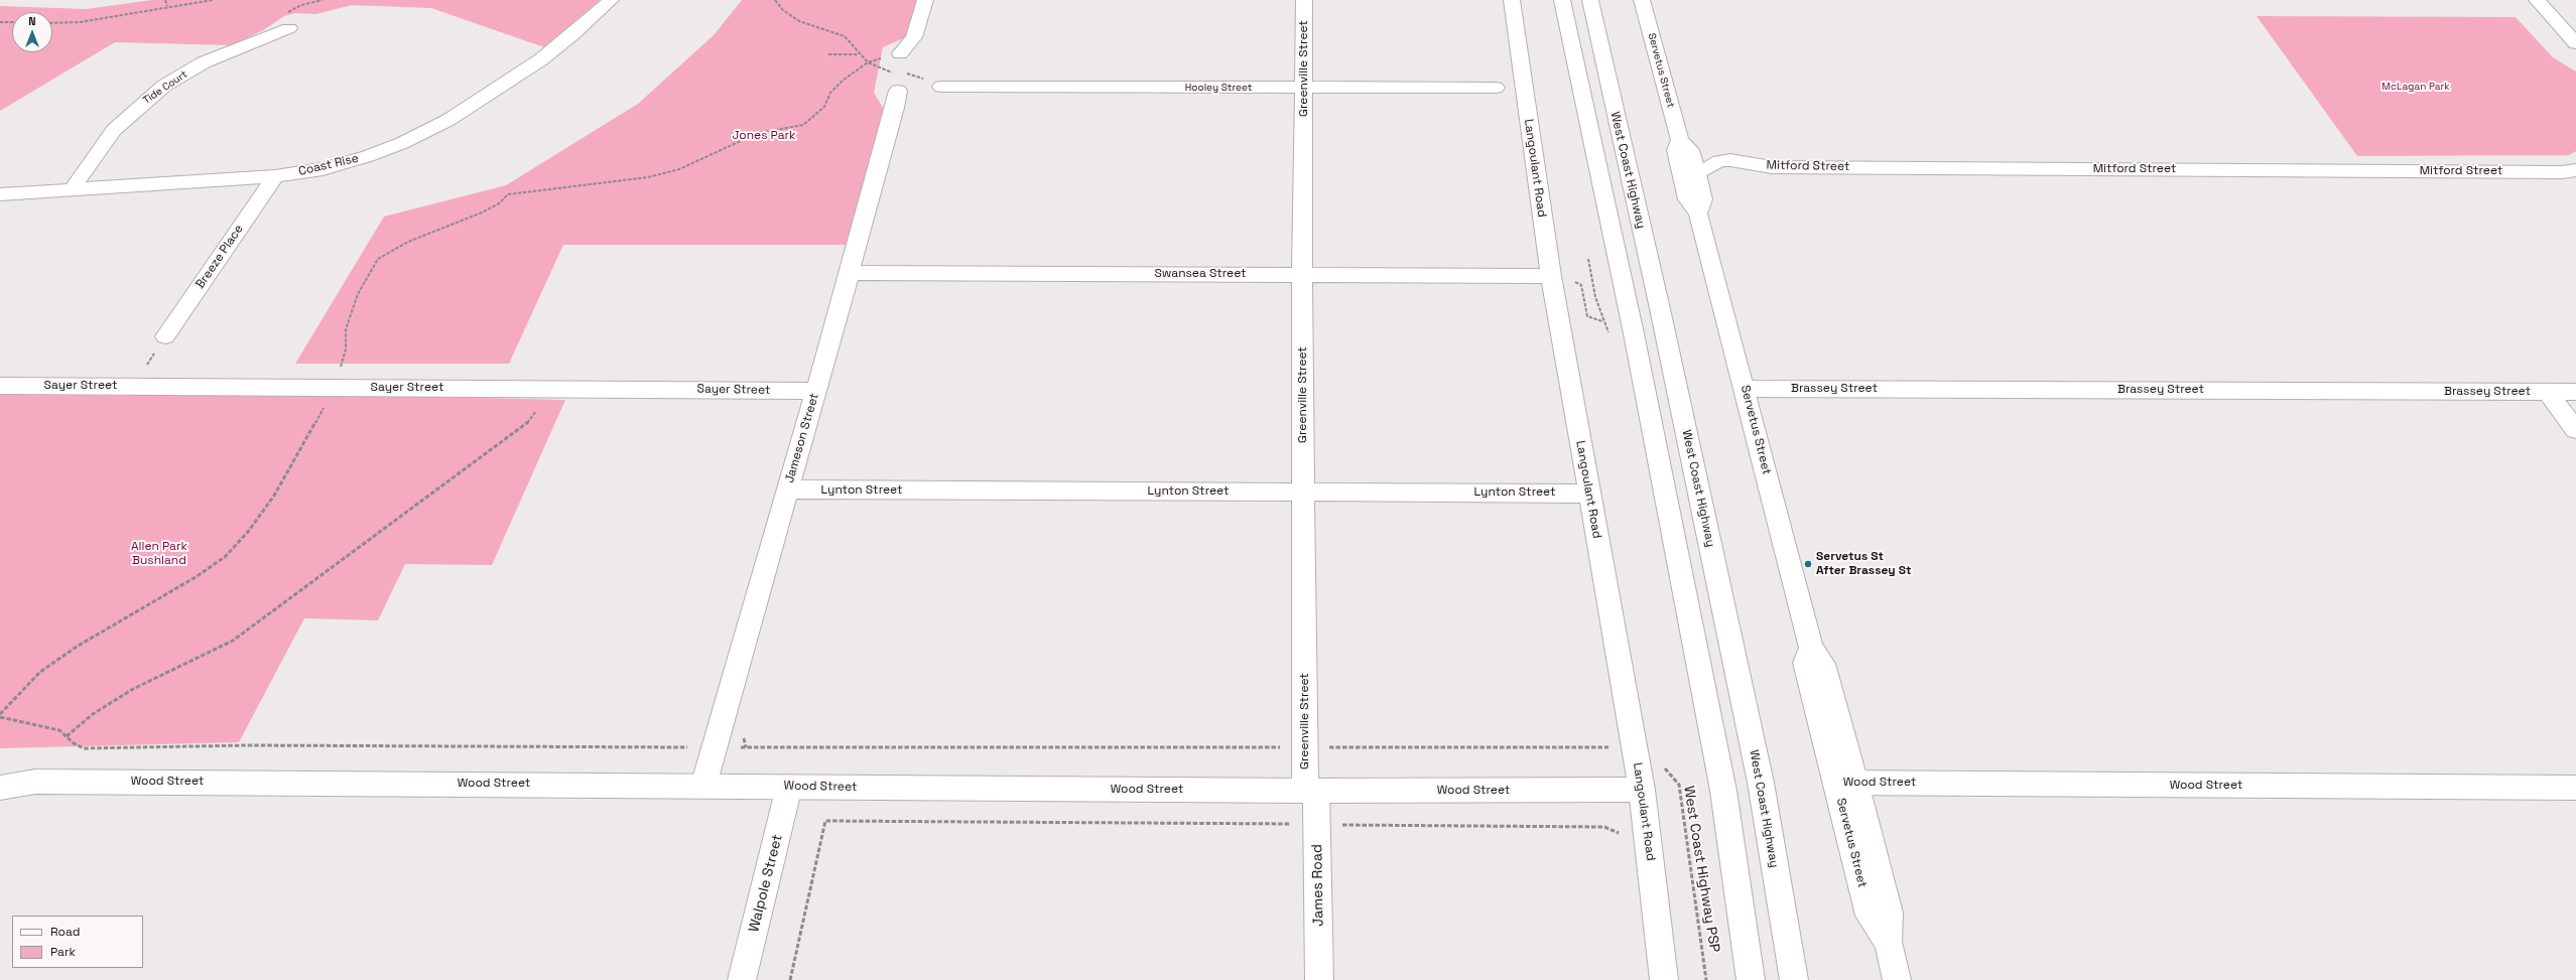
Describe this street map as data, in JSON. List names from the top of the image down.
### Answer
{
  "streets": {
    "main road": [
      "Greenville Street",
      "Servetus Street",
      "Tide Court",
      "Hooley Street",
      "Coast Rise",
      "Mitford Street",
      "Langoulant Road",
      "West Coast Highway",
      "Breeze Place",
      "Swansea Street",
      "Sayer Street",
      "Brassey Street",
      "Jameson Street",
      "Lynton Street",
      "Wood Street",
      "Walpole Street",
      "James Road"
    ],
    "path": ["West Coast Highway PSP"]
  },
  "crossings": [
    ["Greenville Street", "Hooley Street"],
    ["Greenville Street", "Swansea Street"],
    ["Greenville Street", "Lynton Street"],
    ["Greenville Street", "Wood Street"],
    ["Greenville Street", "James Road"],
    ["Servetus Street", "Mitford Street"],
    ["Servetus Street", "Brassey Street"],
    ["Servetus Street", "Wood Street"],
    ["Tide Court", "Coast Rise"],
    ["Coast Rise", "Breeze Place"],
    ["Langoulant Road", "Swansea Street"],
    ["Langoulant Road", "Lynton Street"],
    ["Langoulant Road", "Wood Street"],
    ["Langoulant Road", "West Coast Highway PSP"],
    ["Swansea Street", "Jameson Street"],
    ["Sayer Street", "Jameson Street"],
    ["Jameson Street", "Lynton Street"],
    ["Jameson Street", "Wood Street"],
    ["Wood Street", "Walpole Street"],
    ["Wood Street", "James Road"]
  ],
  "parks": ["McLagan Park", "Jones Park", "Allen Park Bushland"],
  "places": ["Servetus St After Brassey St"],
  "legend": ["Road", "Park"],
  "north": "top"
}
